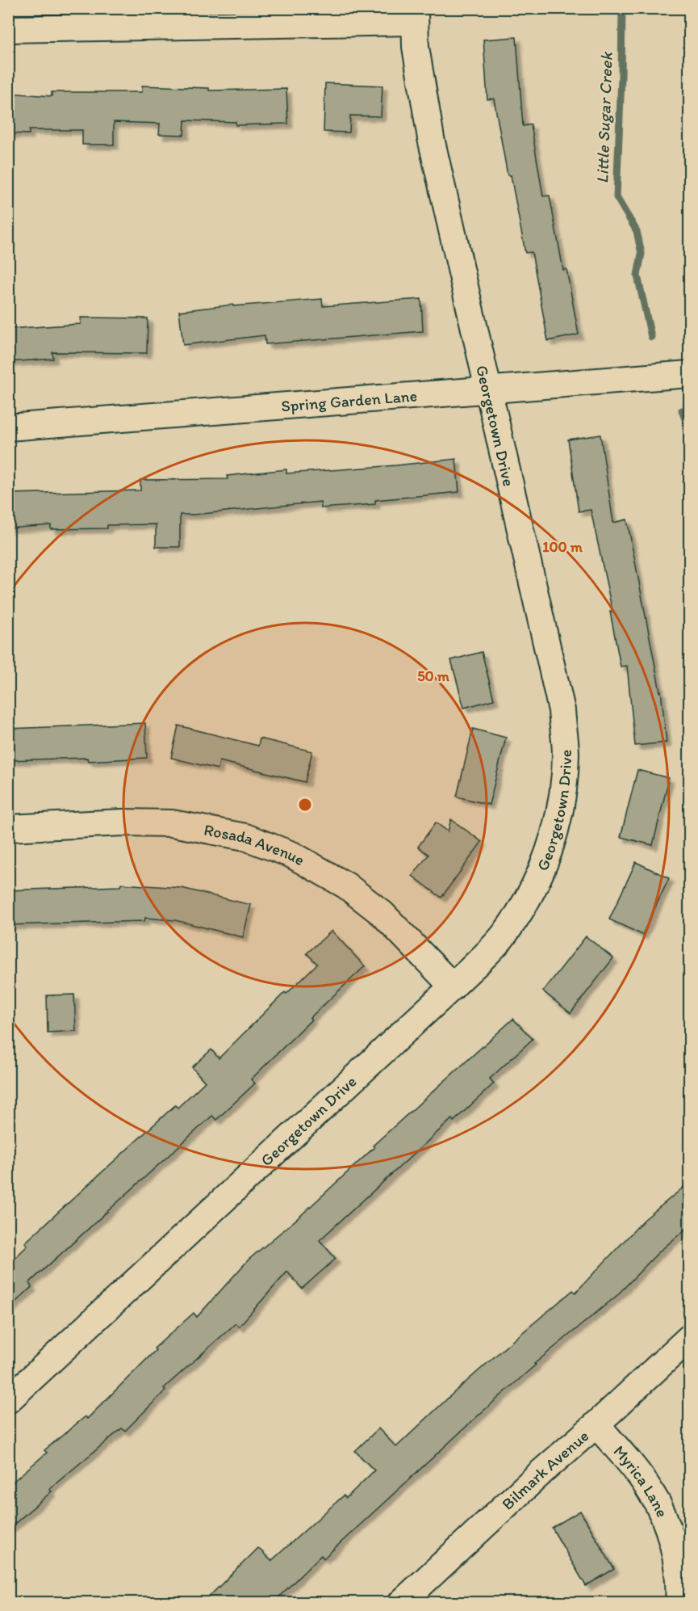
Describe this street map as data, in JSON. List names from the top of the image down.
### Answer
{
  "streets": {
    "street": [
      "Spring Garden Lane",
      "Georgetown Drive",
      "Rosada Avenue",
      "Bilmark Avenue",
      "Myrica Lane"
    ]
  },
  "crossings": [
    ["Spring Garden Lane", "Georgetown Drive"],
    ["Georgetown Drive", "Rosada Avenue"],
    ["Bilmark Avenue", "Myrica Lane"]
  ],
  "water": ["Little Sugar Creek"],
  "rings": ["100 m", "50 m"]
}
